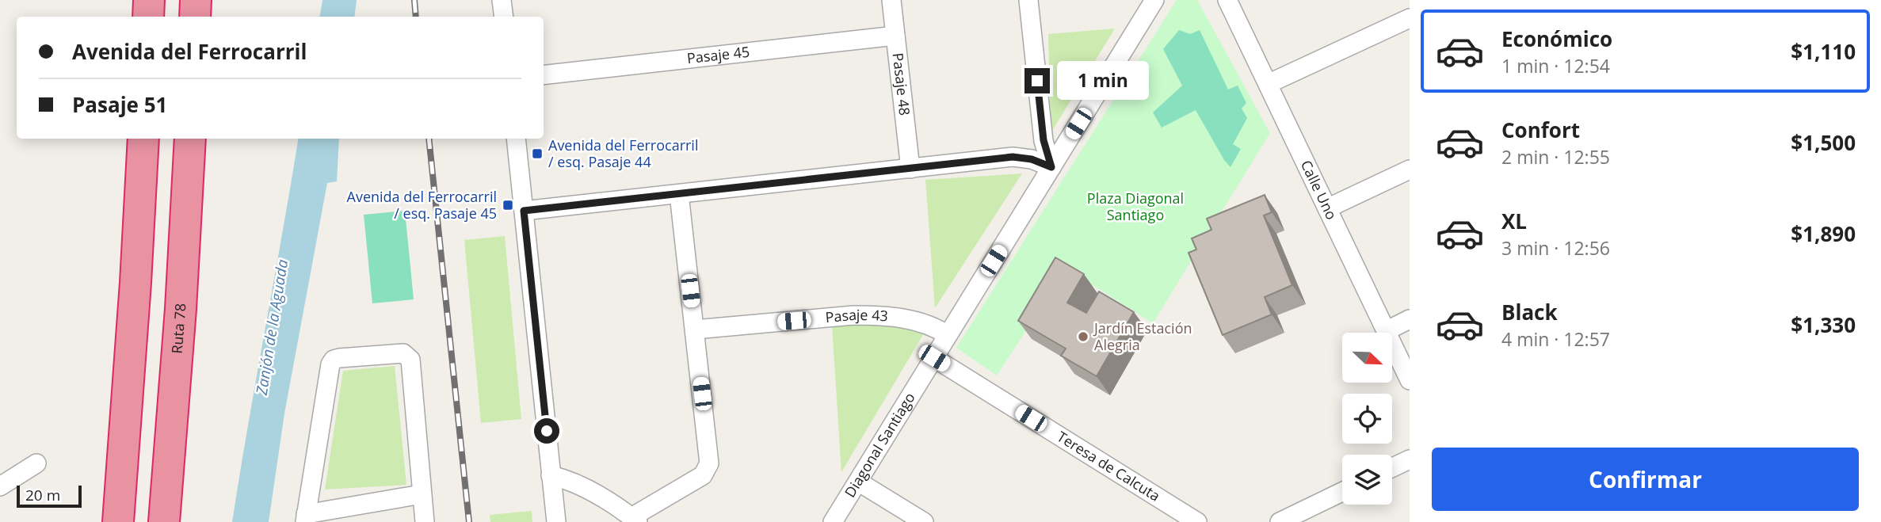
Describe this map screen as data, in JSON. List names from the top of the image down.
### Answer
{
  "streets": {
    "highway": ["Ruta 78"],
    "street": [
      "Pasaje 45",
      "Pasaje 48",
      "Calle Uno",
      "Pasaje 43",
      "Diagonal Santiago",
      "Teresa de Calcuta"
    ]
  },
  "crossings": [
    ["Pasaje 45", "Pasaje 48"],
    ["Pasaje 43", "Diagonal Santiago"],
    ["Diagonal Santiago", "Teresa de Calcuta"]
  ],
  "water": ["Zanjón de la Aguada"],
  "parks": ["Plaza Diagonal Santiago"],
  "places": {
    "transit": ["Avenida del Ferrocarril / esq. Pasaje 44", "Avenida del Ferrocarril / esq. Pasaje 45"],
    "other": ["Jardín Estación Alegria"]
  },
  "scale_bar": "20 m",
  "north": "bottom right",
  "page": {
    "list": [
      {
        "name": "Económico",
        "note": "1 min · 12:54",
        "value": "$1,110"
      },
      {
        "name": "Confort",
        "note": "2 min · 12:55",
        "value": "$1,500"
      },
      {
        "name": "XL",
        "note": "3 min · 12:56",
        "value": "$1,890"
      },
      {
        "name": "Black",
        "note": "4 min · 12:57",
        "value": "$1,330"
      }
    ],
    "banner": ["Avenida del Ferrocarril", "Pasaje 51"],
    "bubble": "1 min",
    "buttons": "Confirmar",
    "scale": "20 m"
  }
}
